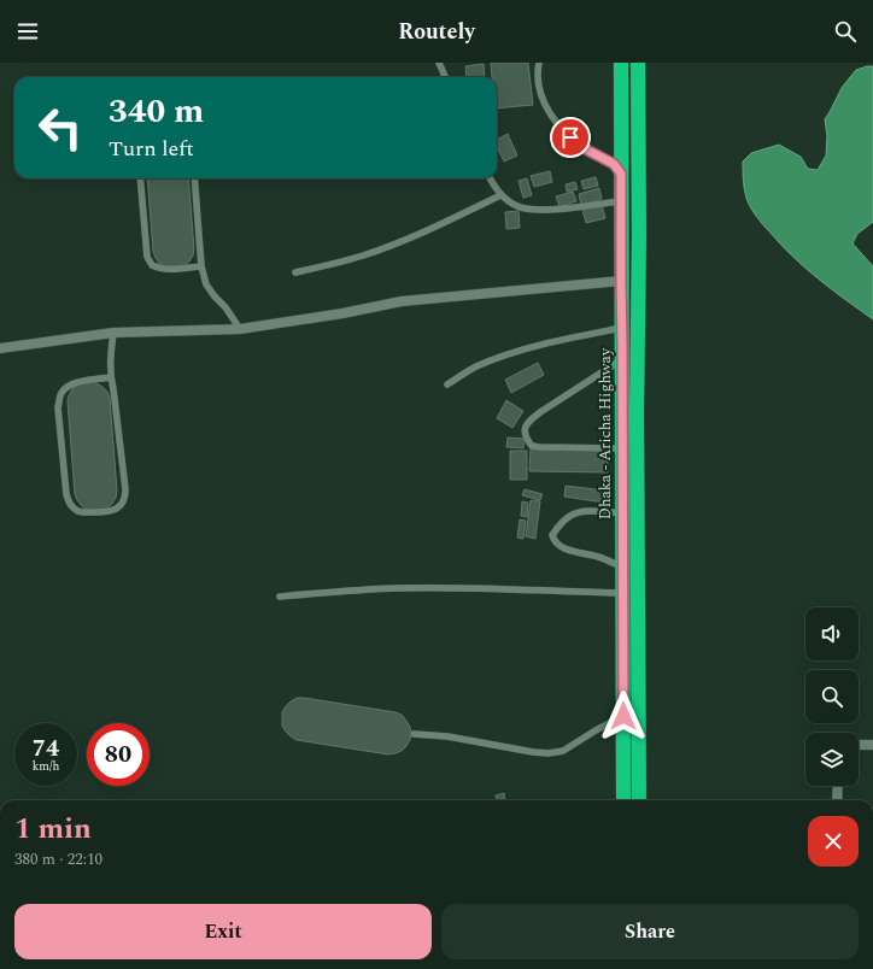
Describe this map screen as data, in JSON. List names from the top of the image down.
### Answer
{
  "streets": {
    "highway": ["Dhaka - Aricha Highway"]
  },
  "page": {
    "header": "Routely",
    "turn": ["340 m", "Turn left"],
    "speed": "74 km/h",
    "limit": "80",
    "heading": ["1 min", "380 m · 22:10"],
    "buttons": ["Exit", "Share"]
  }
}
